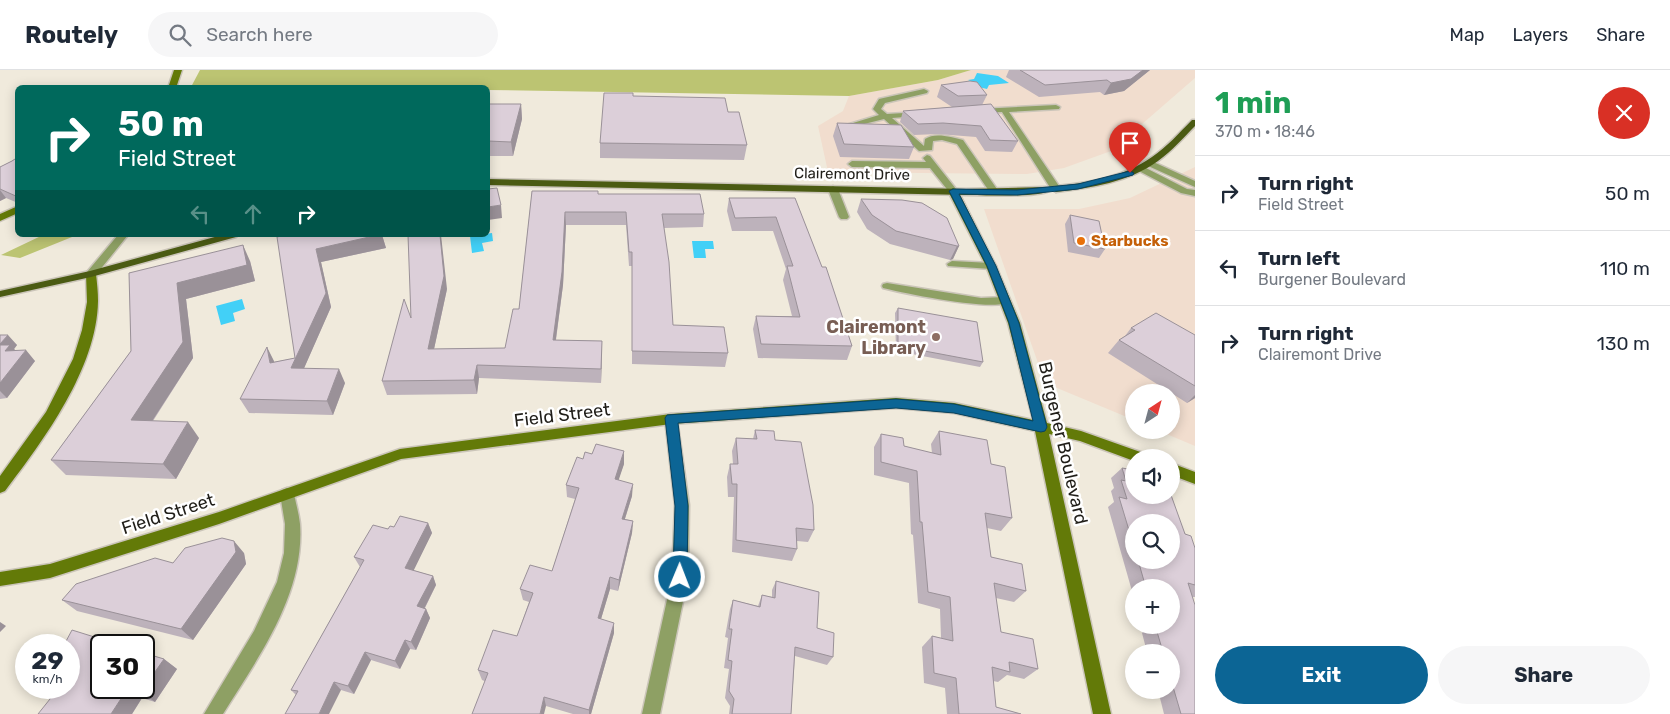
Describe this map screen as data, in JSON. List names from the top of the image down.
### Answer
{
  "streets": {
    "main road": ["Clairemont Drive"],
    "street": ["Field Street", "Burgener Boulevard"]
  },
  "crossings": [
    ["Clairemont Drive", "Burgener Boulevard"],
    ["Field Street", "Burgener Boulevard"]
  ],
  "places": ["Starbucks", "Clairemont Library"],
  "north": "top right",
  "page": {
    "header": "Routely",
    "search": "Search here",
    "nav": ["Map", "Layers", "Share"],
    "heading": ["1 min", "370 m · 18:46"],
    "turn": ["50 m", "Field Street"],
    "list": [
      {
        "name": "Turn right",
        "note": "Field Street",
        "value": "50 m"
      },
      {
        "name": "Turn left",
        "note": "Burgener Boulevard",
        "value": "110 m"
      },
      {
        "name": "Turn right",
        "note": "Clairemont Drive",
        "value": "130 m"
      }
    ],
    "map_buttons": ["+", "−"],
    "speed": "29 km/h",
    "limit": "30",
    "buttons": ["Exit", "Share"]
  }
}
